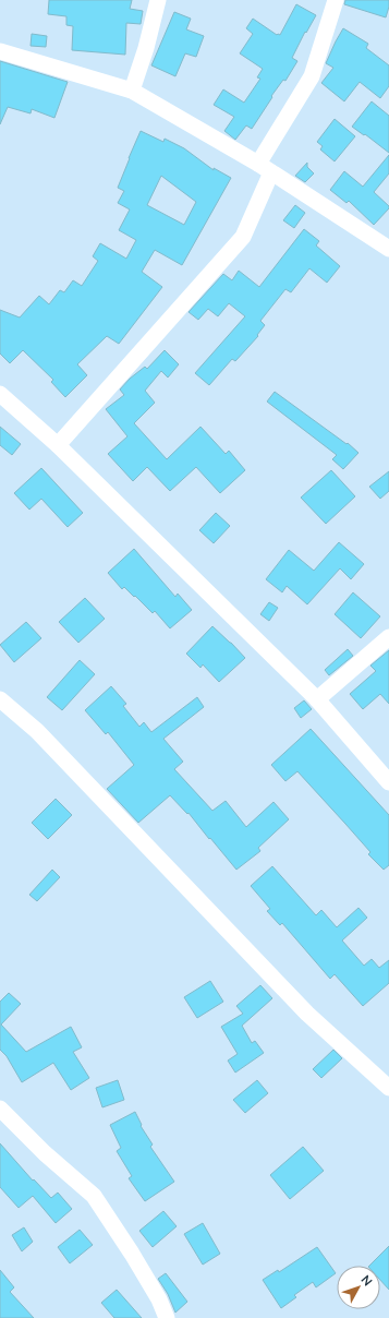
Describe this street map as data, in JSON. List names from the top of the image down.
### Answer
{
  "north": "top right"
}
